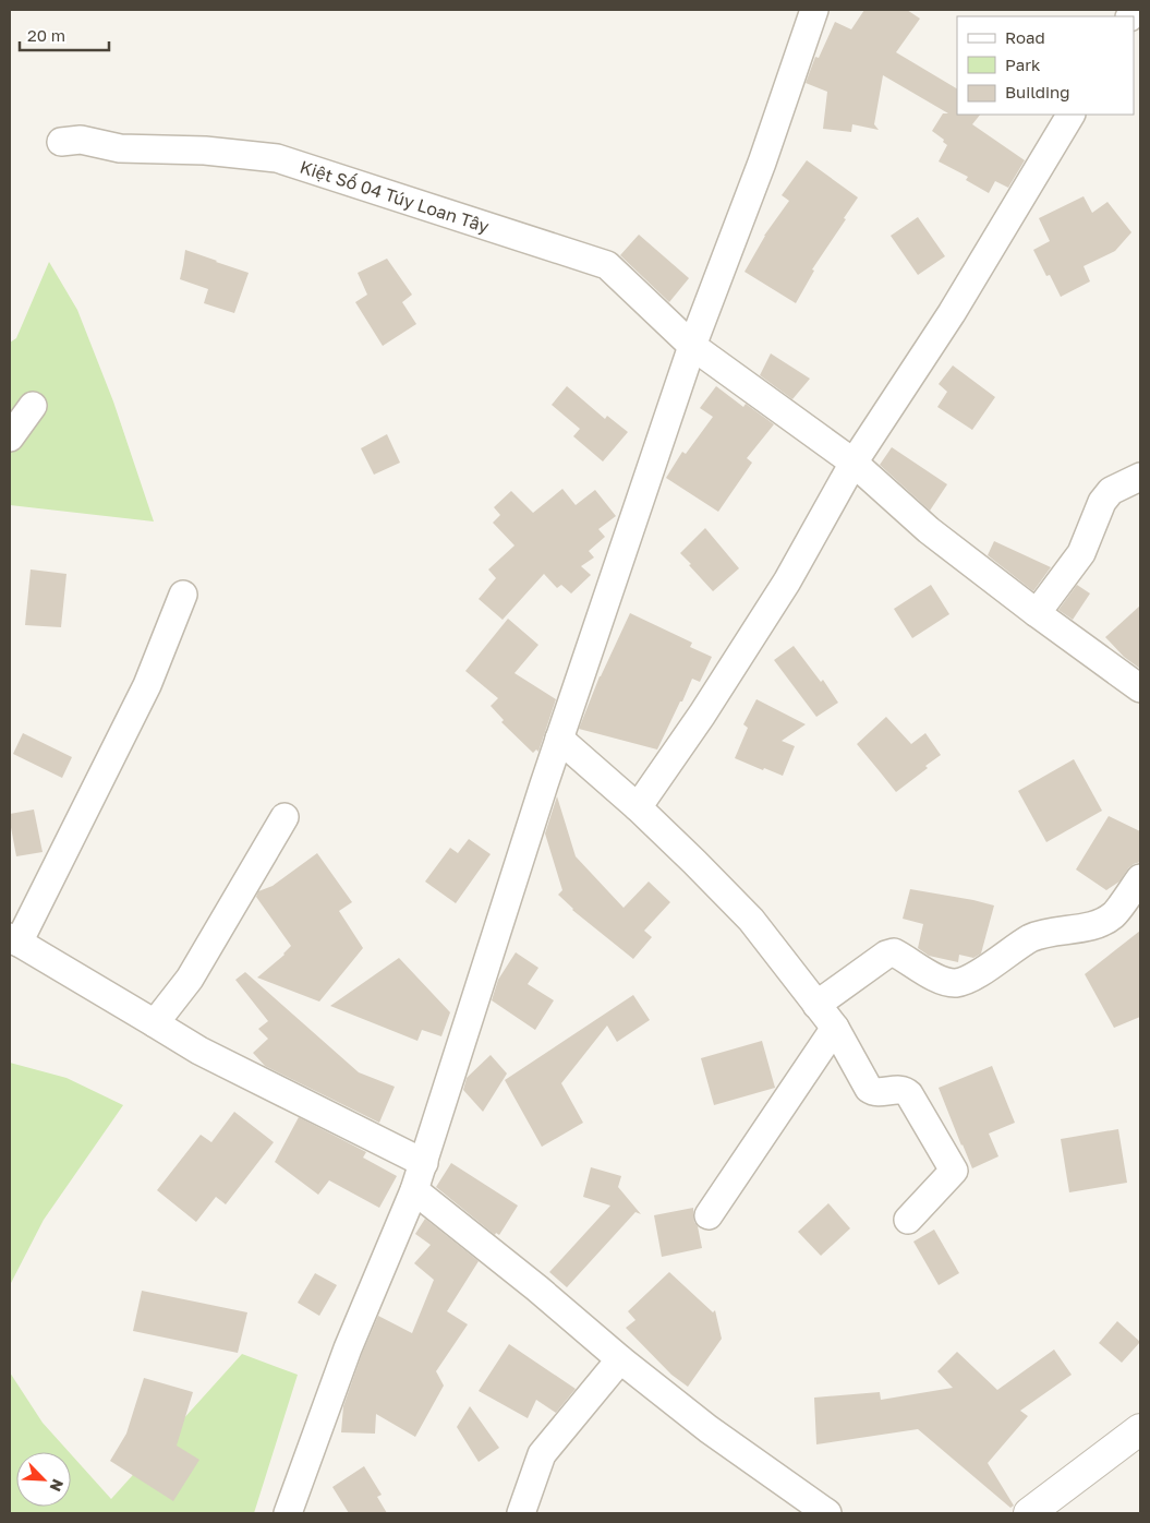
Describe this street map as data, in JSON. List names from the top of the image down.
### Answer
{
  "streets": {
    "street": ["Kiệt Số 04 Túy Loan Tây"]
  },
  "legend": ["Road", "Park", "Building"],
  "scale_bar": "20 m",
  "north": "bottom right"
}
